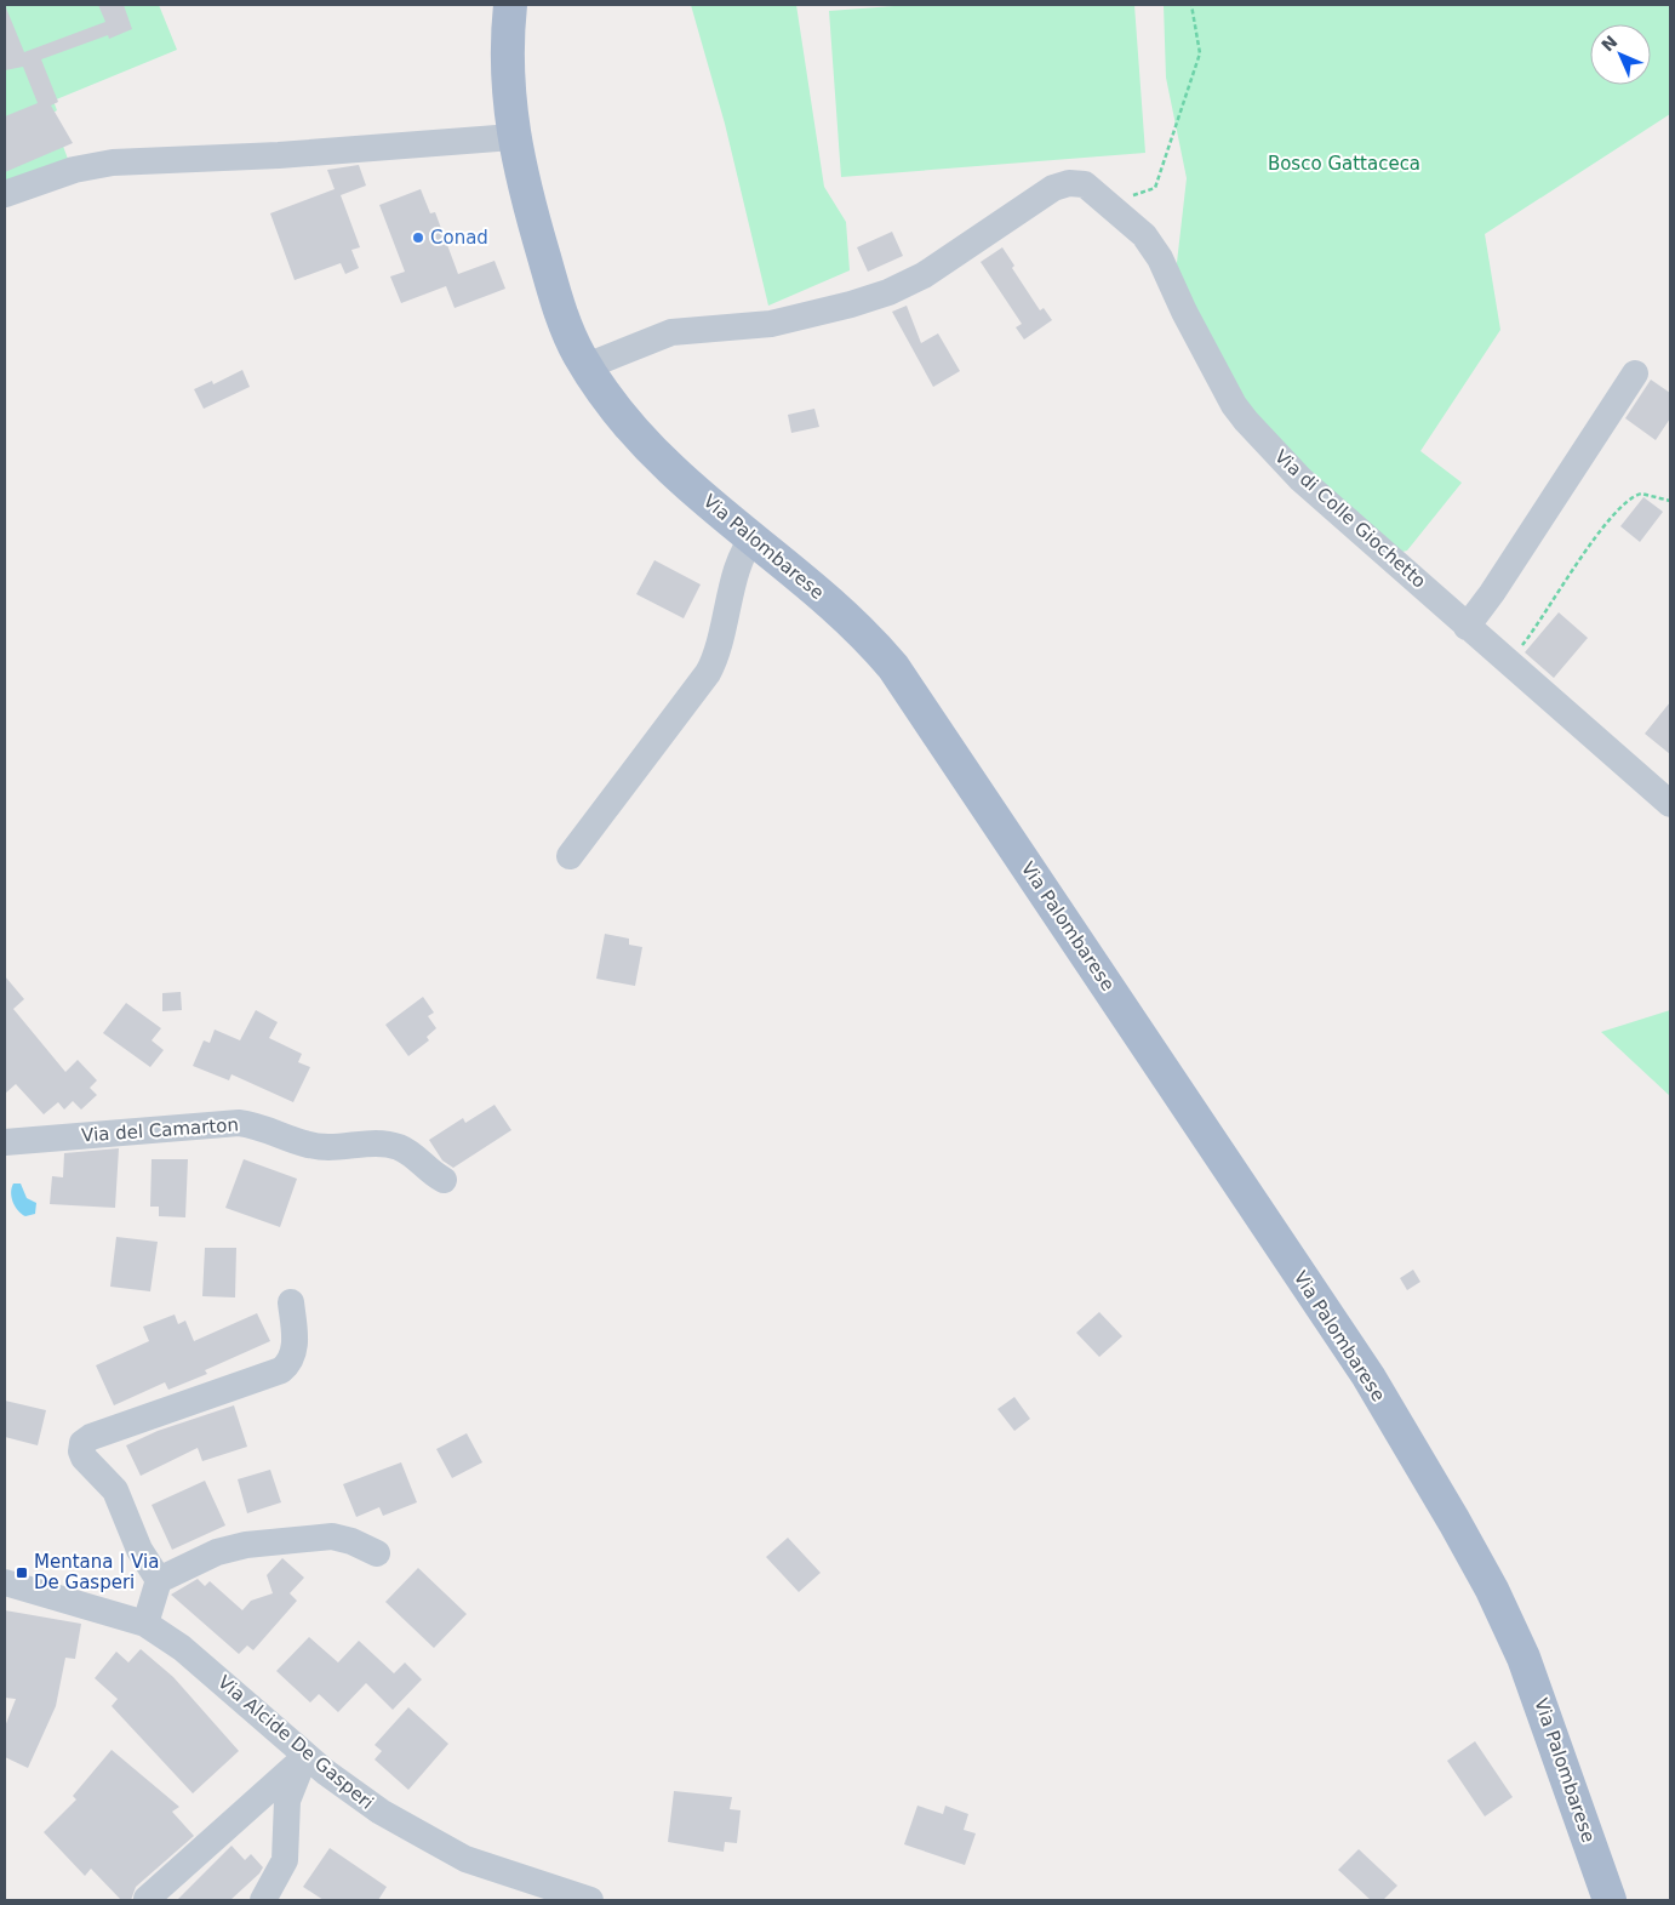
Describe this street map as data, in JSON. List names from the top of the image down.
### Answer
{
  "streets": {
    "main road": ["Via Palombarese"],
    "street": ["Via di Colle Giochetto", "Via del Camarton", "Via Alcide De Gasperi"]
  },
  "crossings": [
    ["Via di Colle Giochetto", "Via Palombarese"]
  ],
  "parks": ["Bosco Gattaceca"],
  "places": {
    "other": ["Conad"],
    "transit": ["Mentana | Via De Gasperi"]
  },
  "north": "top left"
}
